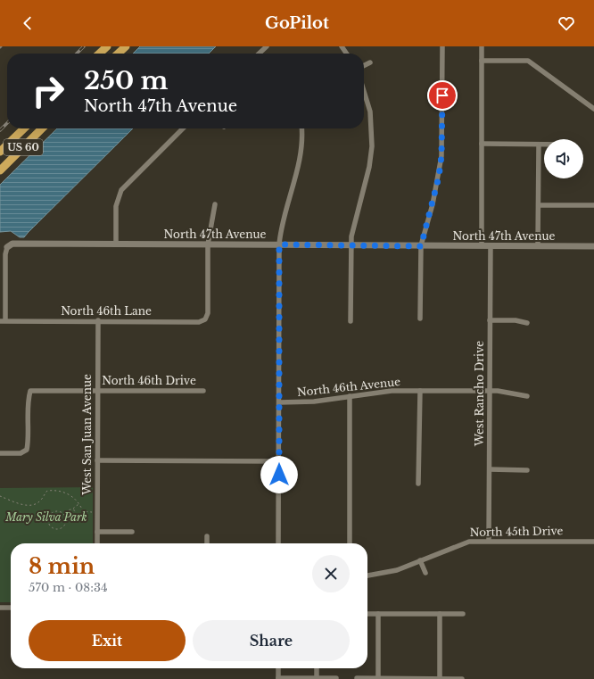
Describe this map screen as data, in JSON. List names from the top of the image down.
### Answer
{
  "streets": {
    "highway": ["US 60"],
    "street": [
      "North 47th Avenue",
      "North 46th Lane",
      "North 46th Drive",
      "North 46th Avenue",
      "West Rancho Drive",
      "West San Juan Avenue",
      "North 45th Drive"
    ]
  },
  "crossings": [
    ["North 47th Avenue", "North 46th Lane"],
    ["North 47th Avenue", "West Rancho Drive"],
    ["North 46th Lane", "West San Juan Avenue"],
    ["North 46th Drive", "West San Juan Avenue"],
    ["North 46th Avenue", "West Rancho Drive"],
    ["West Rancho Drive", "North 45th Drive"]
  ],
  "parks": ["Mary Silva Park"],
  "page": {
    "header": "GoPilot",
    "turn": ["250 m", "North 47th Avenue"],
    "heading": ["8 min", "570 m · 08:34"],
    "buttons": ["Exit", "Share"]
  }
}
